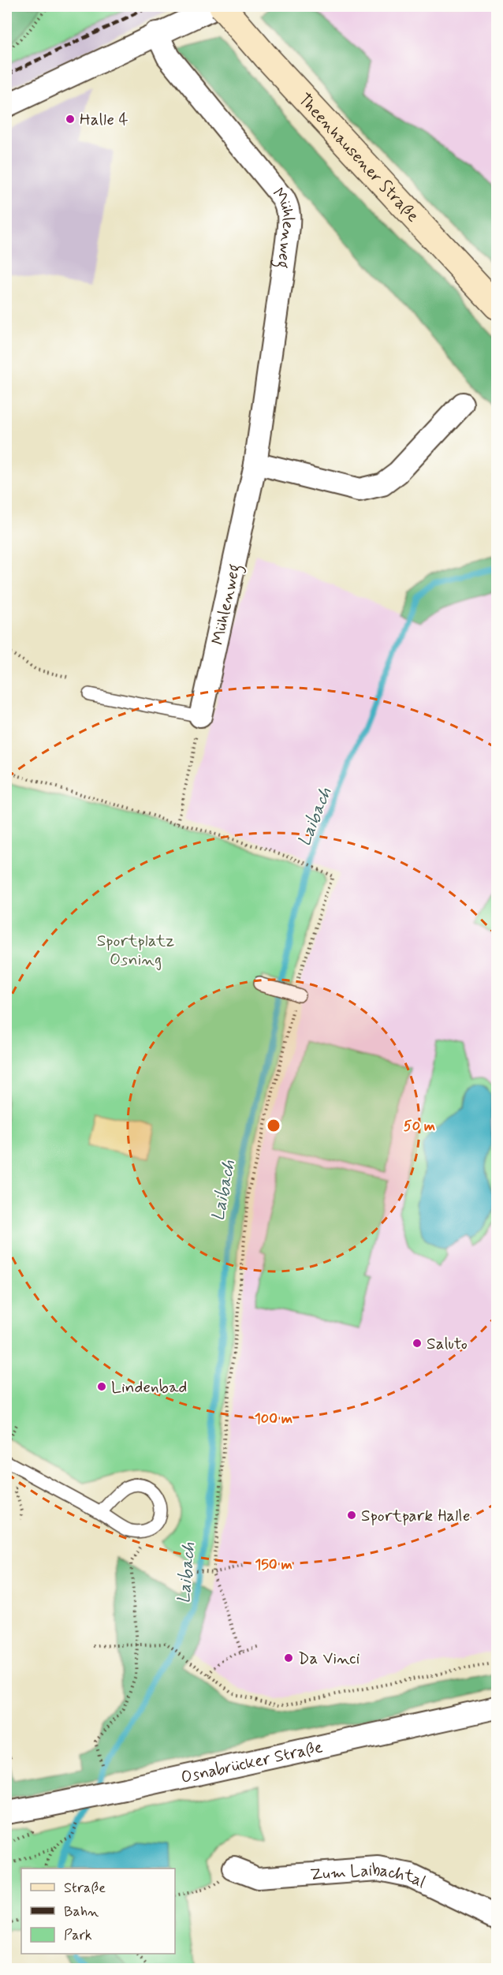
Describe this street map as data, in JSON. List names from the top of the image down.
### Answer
{
  "streets": {
    "main road": ["Theenhausener Straße"],
    "street": ["Mühlenweg", "Osnabrücker Straße", "Zum Laibachtal"]
  },
  "water": ["Laibach"],
  "parks": ["Sportplatz Osning"],
  "places": [
    "Halle 4",
    "Saluto",
    "Lindenbad",
    "Sportpark Halle",
    "Da Vinci"
  ],
  "legend": ["Straße", "Bahn", "Park"],
  "rings": ["50 m", "100 m", "150 m"]
}
